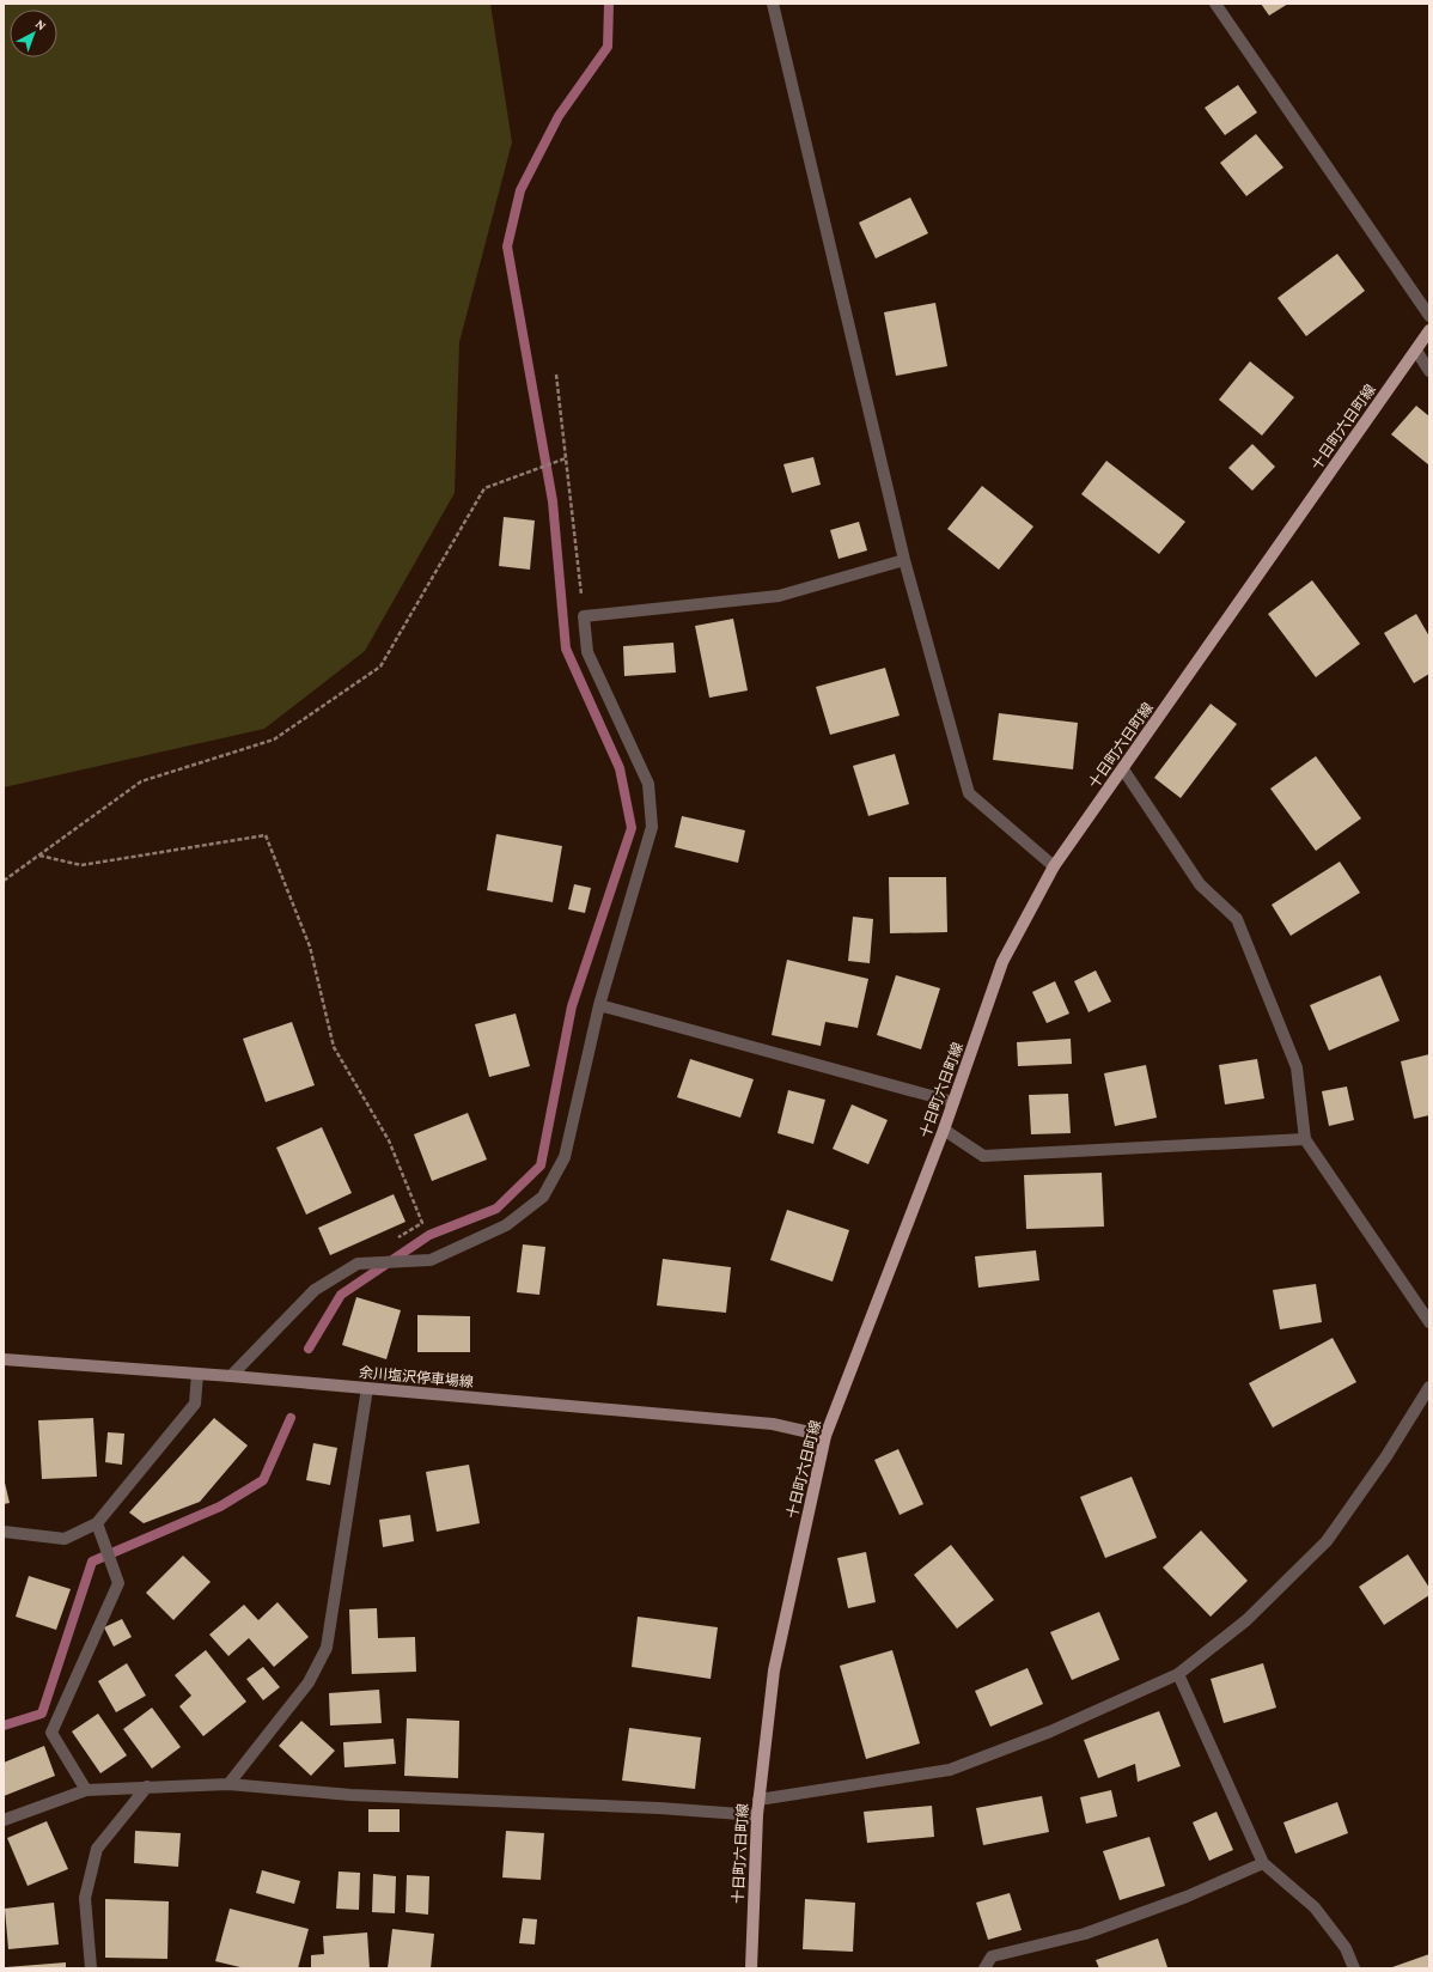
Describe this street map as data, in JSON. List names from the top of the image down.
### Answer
{
  "streets": {
    "main road": ["十日町六日町線", "余川塩沢停車場線"]
  },
  "crossings": [
    ["十日町六日町線", "余川塩沢停車場線"]
  ],
  "north": "top right"
}
